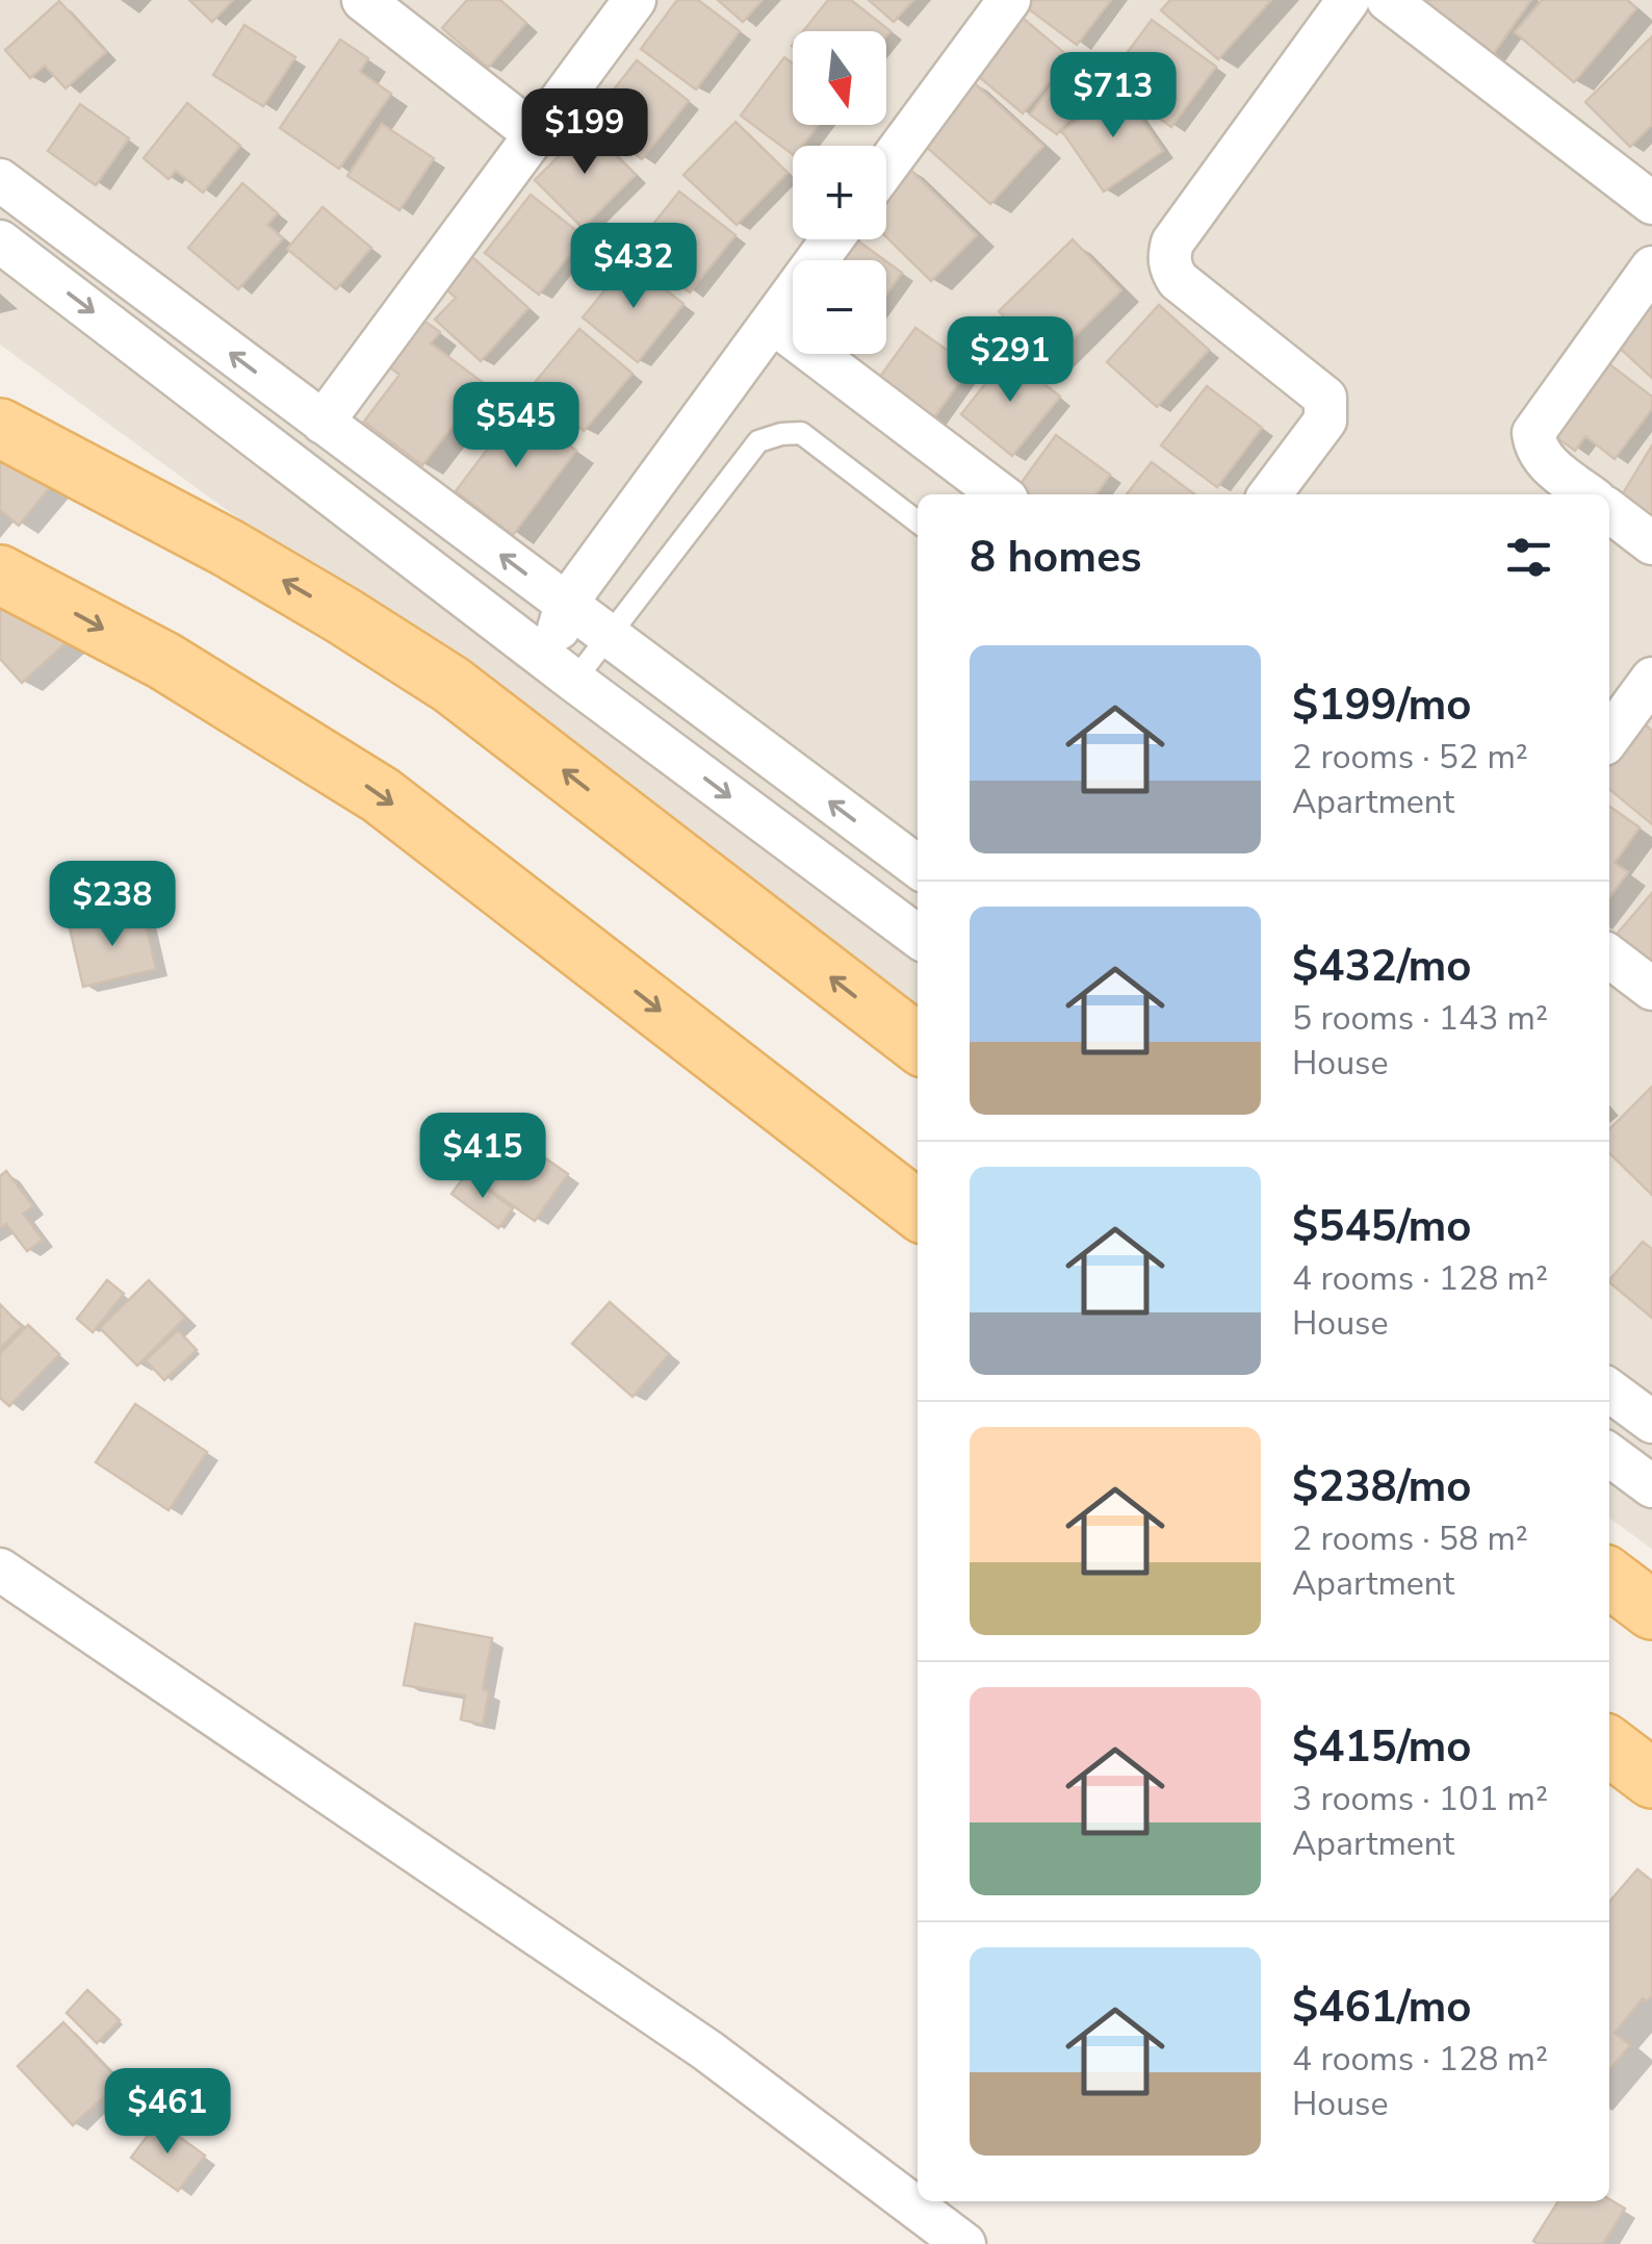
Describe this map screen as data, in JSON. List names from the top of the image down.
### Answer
{
  "north": "bottom",
  "page": {
    "map_buttons": ["+", "−"],
    "price": [
      "$713",
      "$199",
      "$432",
      "$291",
      "$545",
      "$238",
      "$415",
      "$461"
    ],
    "heading": "8 homes",
    "list": [
      {
        "name": "$199/mo",
        "note": "2 rooms · 52 m² · Apartment"
      },
      {
        "name": "$432/mo",
        "note": "5 rooms · 143 m² · House"
      },
      {
        "name": "$545/mo",
        "note": "4 rooms · 128 m² · House"
      },
      {
        "name": "$238/mo",
        "note": "2 rooms · 58 m² · Apartment"
      },
      {
        "name": "$415/mo",
        "note": "3 rooms · 101 m² · Apartment"
      },
      {
        "name": "$461/mo",
        "note": "4 rooms · 128 m² · House"
      }
    ]
  }
}
